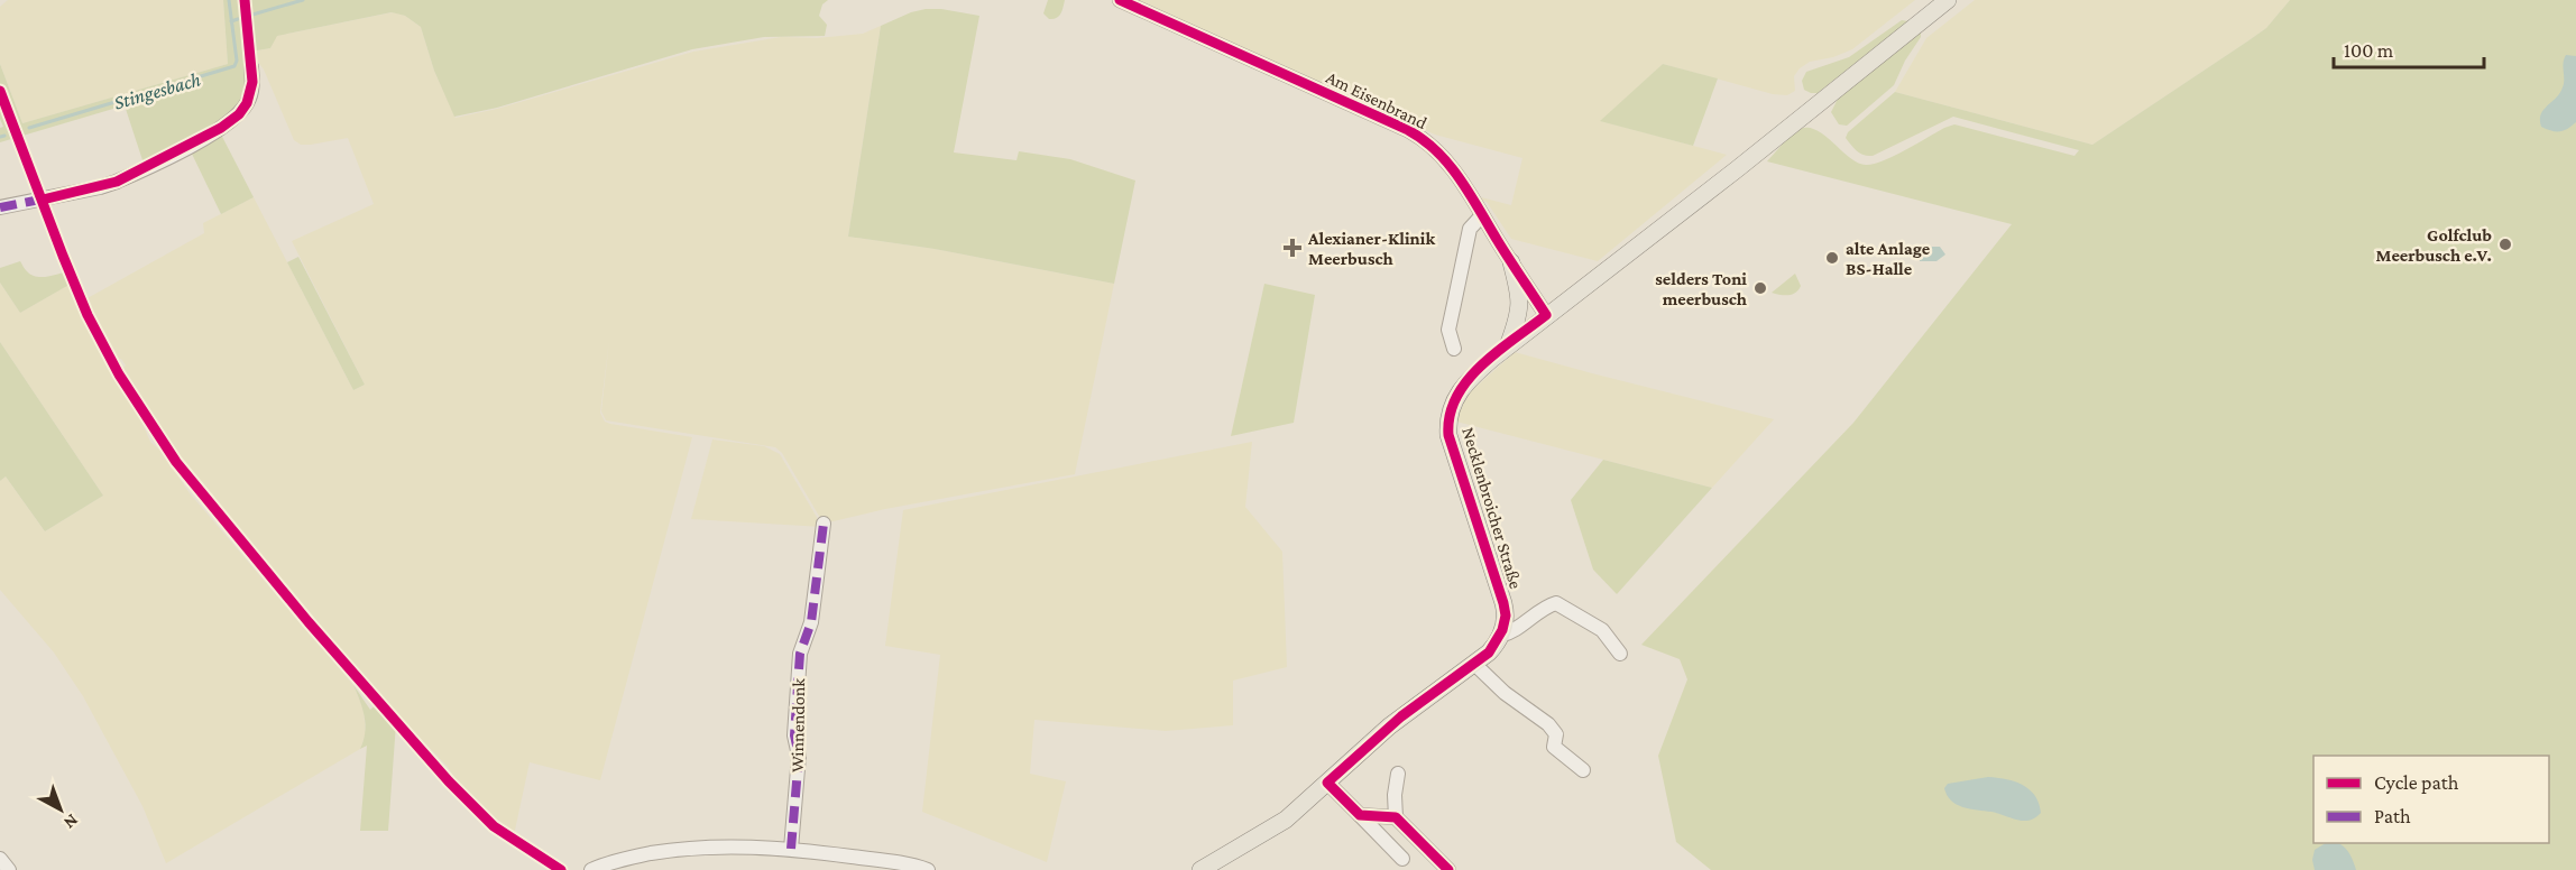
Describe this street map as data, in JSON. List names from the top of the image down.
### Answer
{
  "streets": {
    "main road": ["Necklenbroicher Straße"],
    "street": ["Am Eisenbrand", "Winnendonk"]
  },
  "crossings": [
    ["Am Eisenbrand", "Necklenbroicher Straße"]
  ],
  "water": ["Stingesbach"],
  "places": {
    "other": ["Golfclub Meerbusch e.V.", "alte Anlage BS-Halle", "selders Toni meerbusch"],
    "health": ["Alexianer-Klinik Meerbusch"]
  },
  "legend": ["Cycle path", "Path"],
  "scale_bar": "100 m",
  "north": "bottom right"
}
